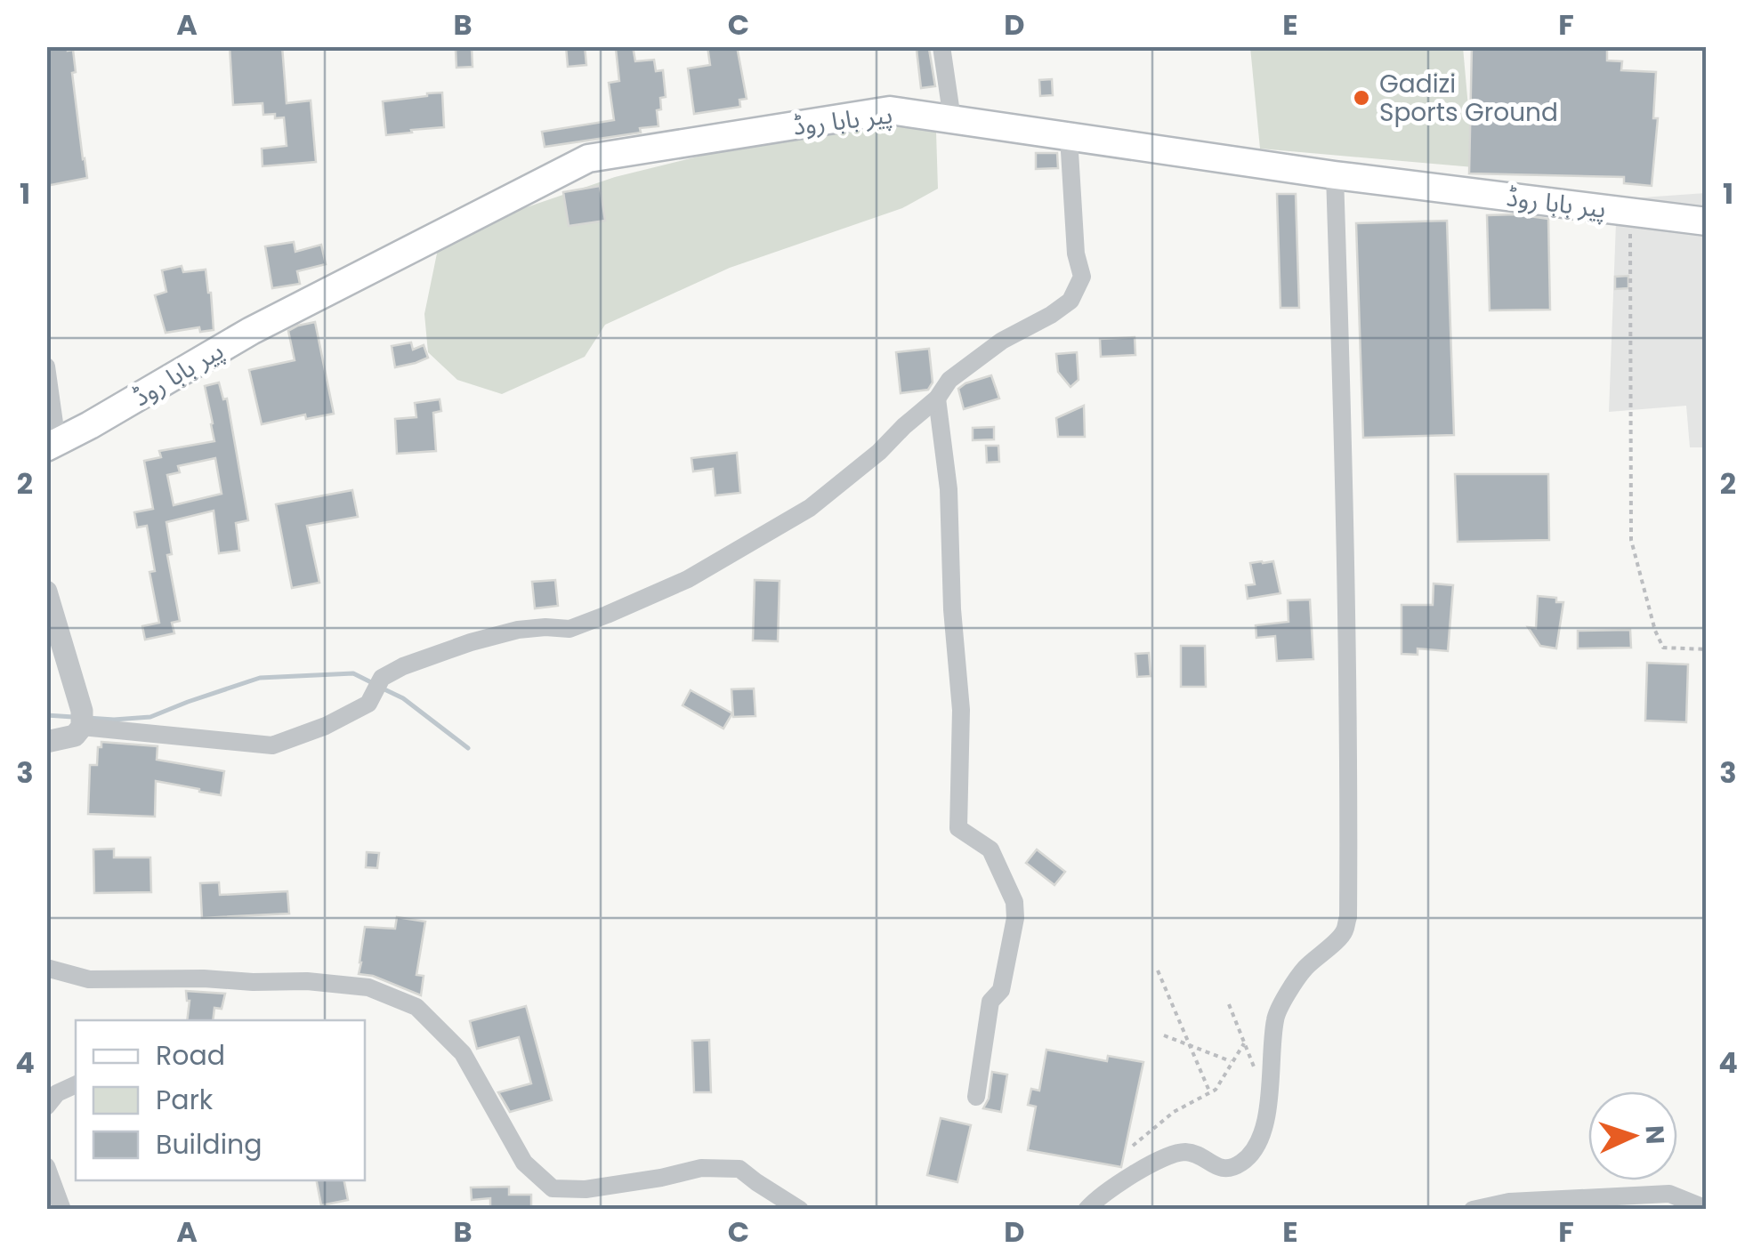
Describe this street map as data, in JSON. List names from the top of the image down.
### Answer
{
  "streets": {
    "main road": ["پیر بابا روڈ"]
  },
  "places": ["Gadizi Sports Ground"],
  "legend": ["Road", "Park", "Building"],
  "north": "right",
  "grid": {
    "columns": [
      "A",
      "B",
      "C",
      "D",
      "E",
      "F"
    ],
    "rows": [
      "1",
      "2",
      "3",
      "4"
    ]
  }
}
